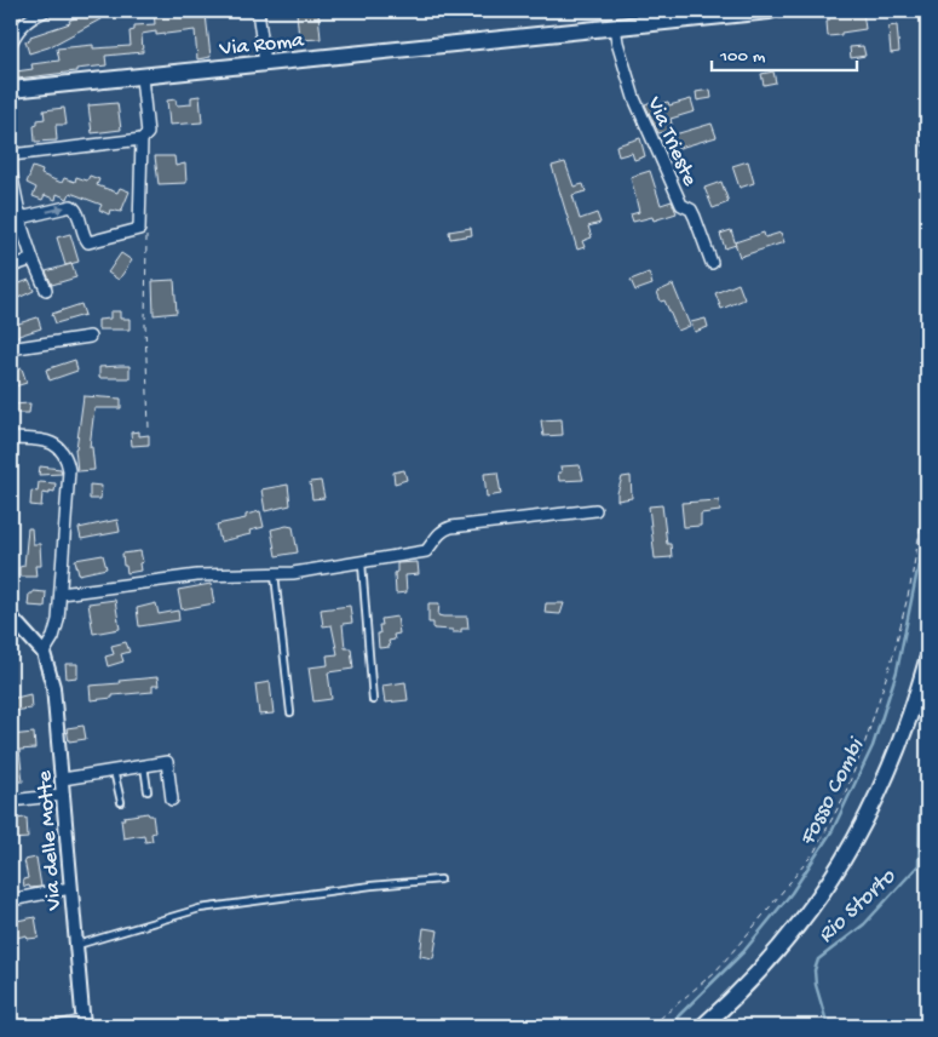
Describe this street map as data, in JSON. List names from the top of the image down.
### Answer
{
  "streets": {
    "main road": ["Via Roma"],
    "street": ["Via Trieste", "Via delle Motte"]
  },
  "crossings": [
    ["Via Roma", "Via Trieste"]
  ],
  "water": ["Fosso Combi", "Rio Storto"],
  "scale_bar": "100 m"
}
